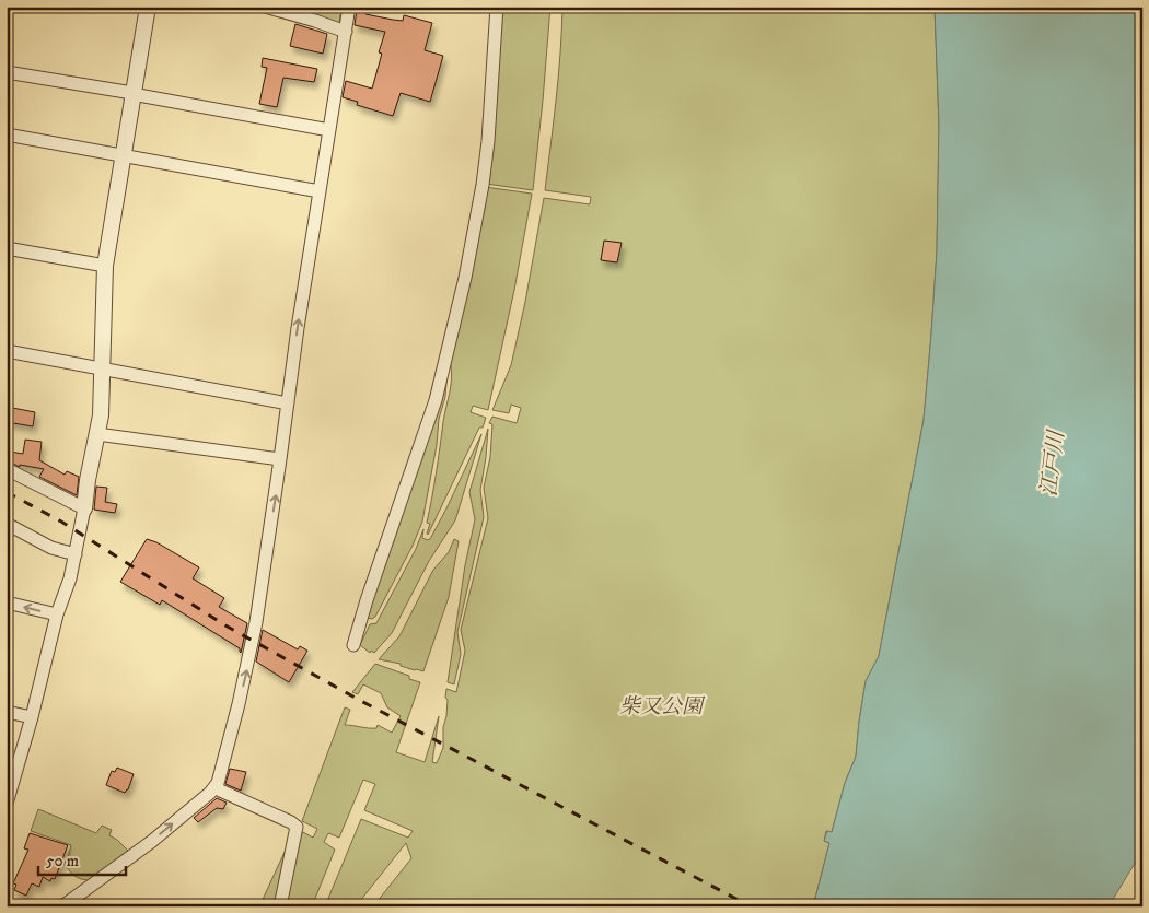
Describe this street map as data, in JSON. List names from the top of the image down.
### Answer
{
  "water": ["江戸川"],
  "parks": ["柴又公園"],
  "scale_bar": "50 m"
}
